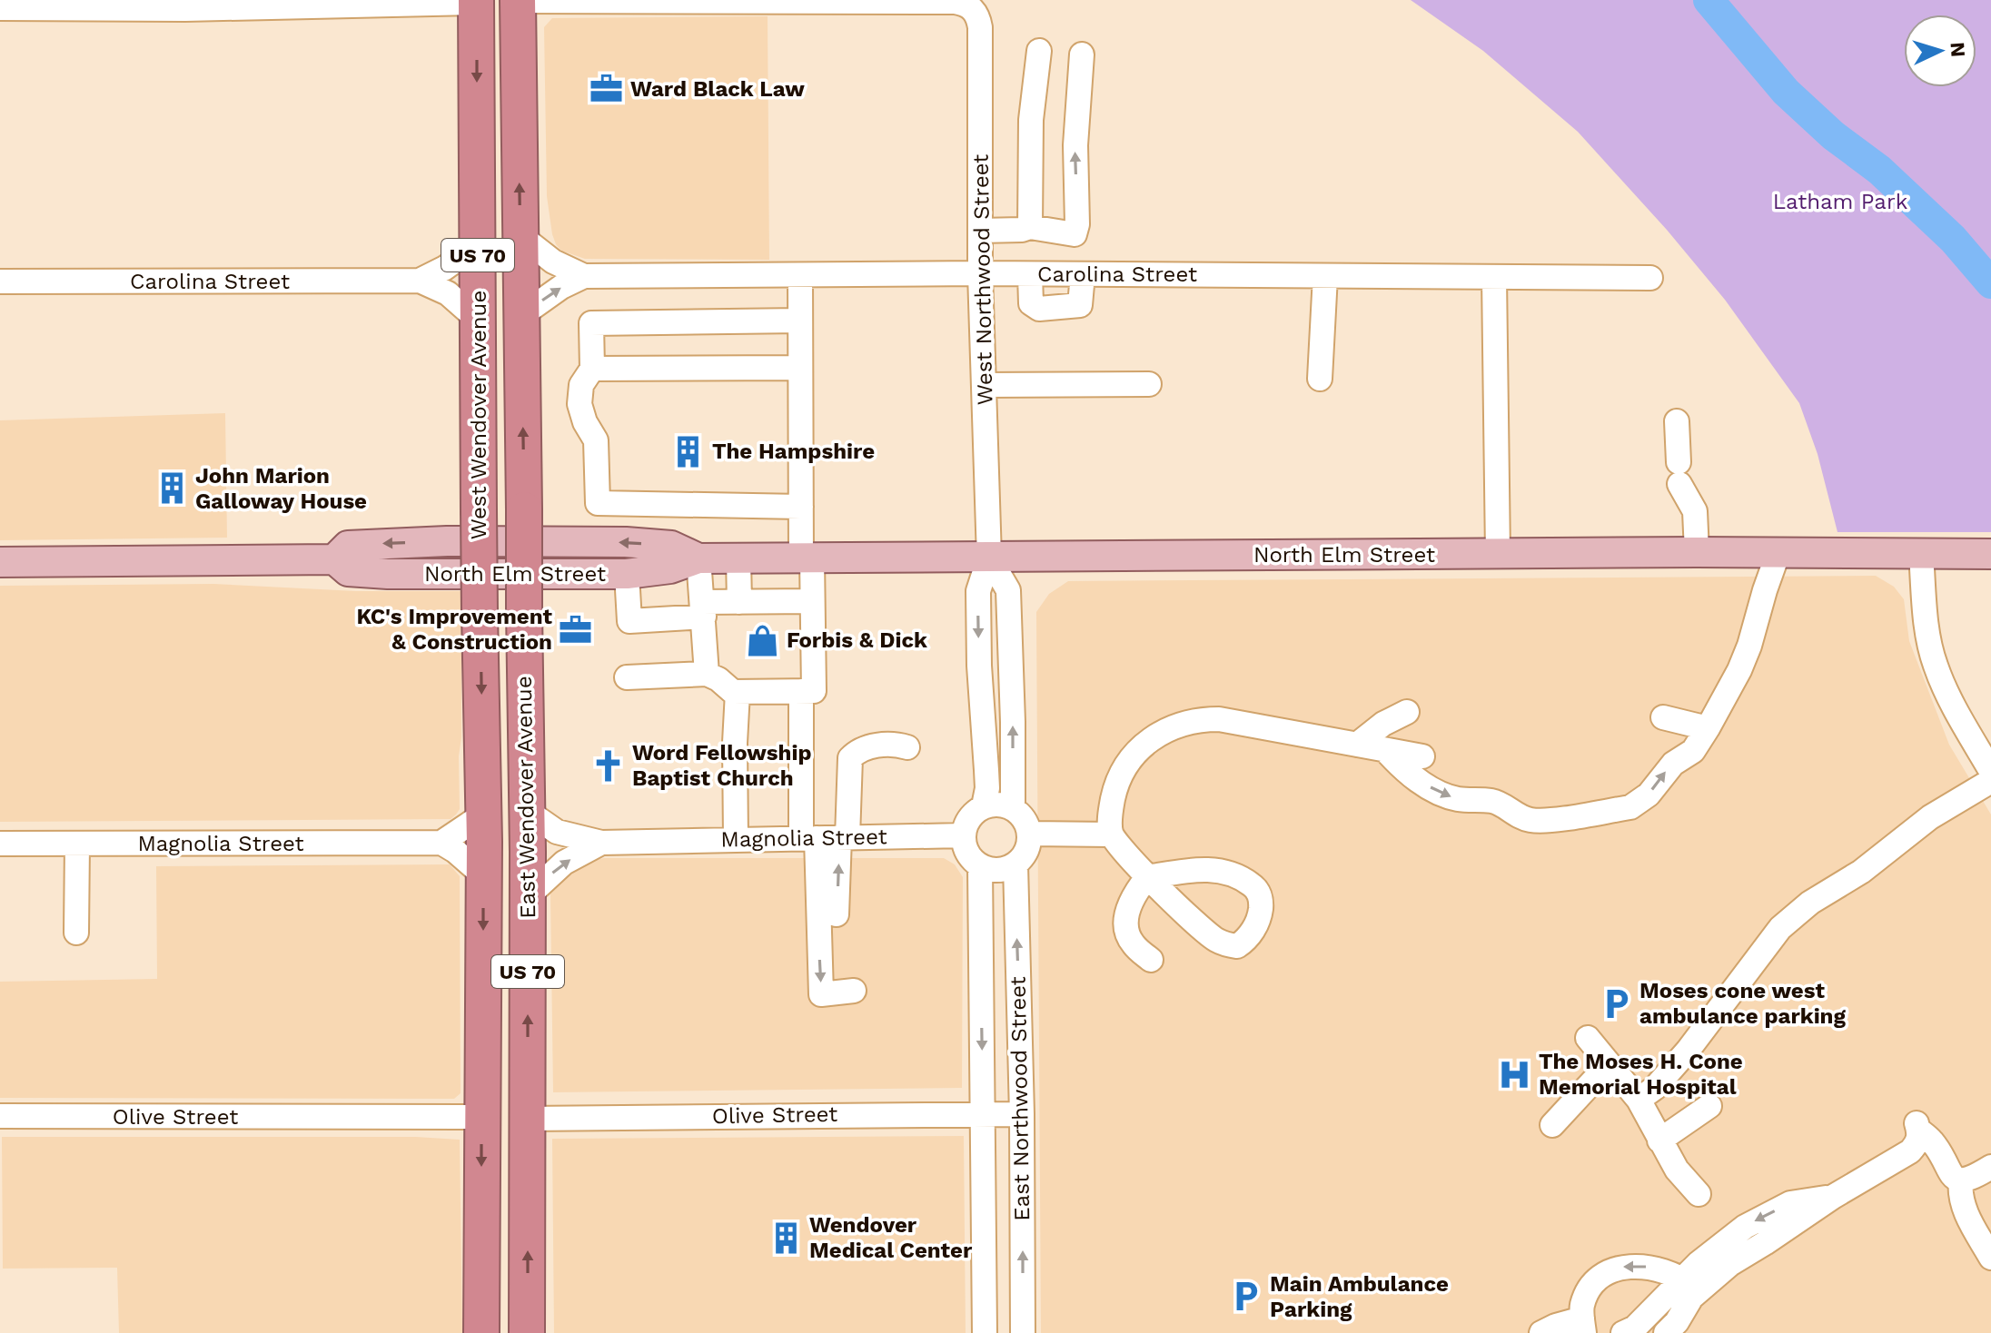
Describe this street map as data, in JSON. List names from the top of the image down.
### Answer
{
  "streets": {
    "highway": ["US 70", "West Wendover Avenue", "East Wendover Avenue"],
    "main road": ["North Elm Street"],
    "street": [
      "Carolina Street",
      "West Northwood Street",
      "Magnolia Street",
      "East Northwood Street",
      "Olive Street"
    ]
  },
  "crossings": [
    ["Carolina Street", "West Northwood Street"],
    ["Carolina Street", "West Wendover Avenue"],
    ["West Northwood Street", "West Wendover Avenue"],
    ["West Northwood Street", "North Elm Street"],
    ["West Wendover Avenue", "East Wendover Avenue"],
    ["East Wendover Avenue", "Magnolia Street"],
    ["East Wendover Avenue", "Olive Street"],
    ["Magnolia Street", "East Northwood Street"],
    ["East Northwood Street", "Olive Street"]
  ],
  "parks": ["Latham Park"],
  "places": {
    "office": ["Ward Black Law", "KC's Improvement & Construction"],
    "building": ["The Hampshire", "John Marion Galloway House", "Wendover Medical Center"],
    "shop": ["Forbis & Dick"],
    "church": ["Word Fellowship Baptist Church"],
    "parking": ["Moses cone west ambulance parking", "Main Ambulance Parking"],
    "hospital": ["The Moses H. Cone Memorial Hospital"]
  },
  "north": "right"
}
